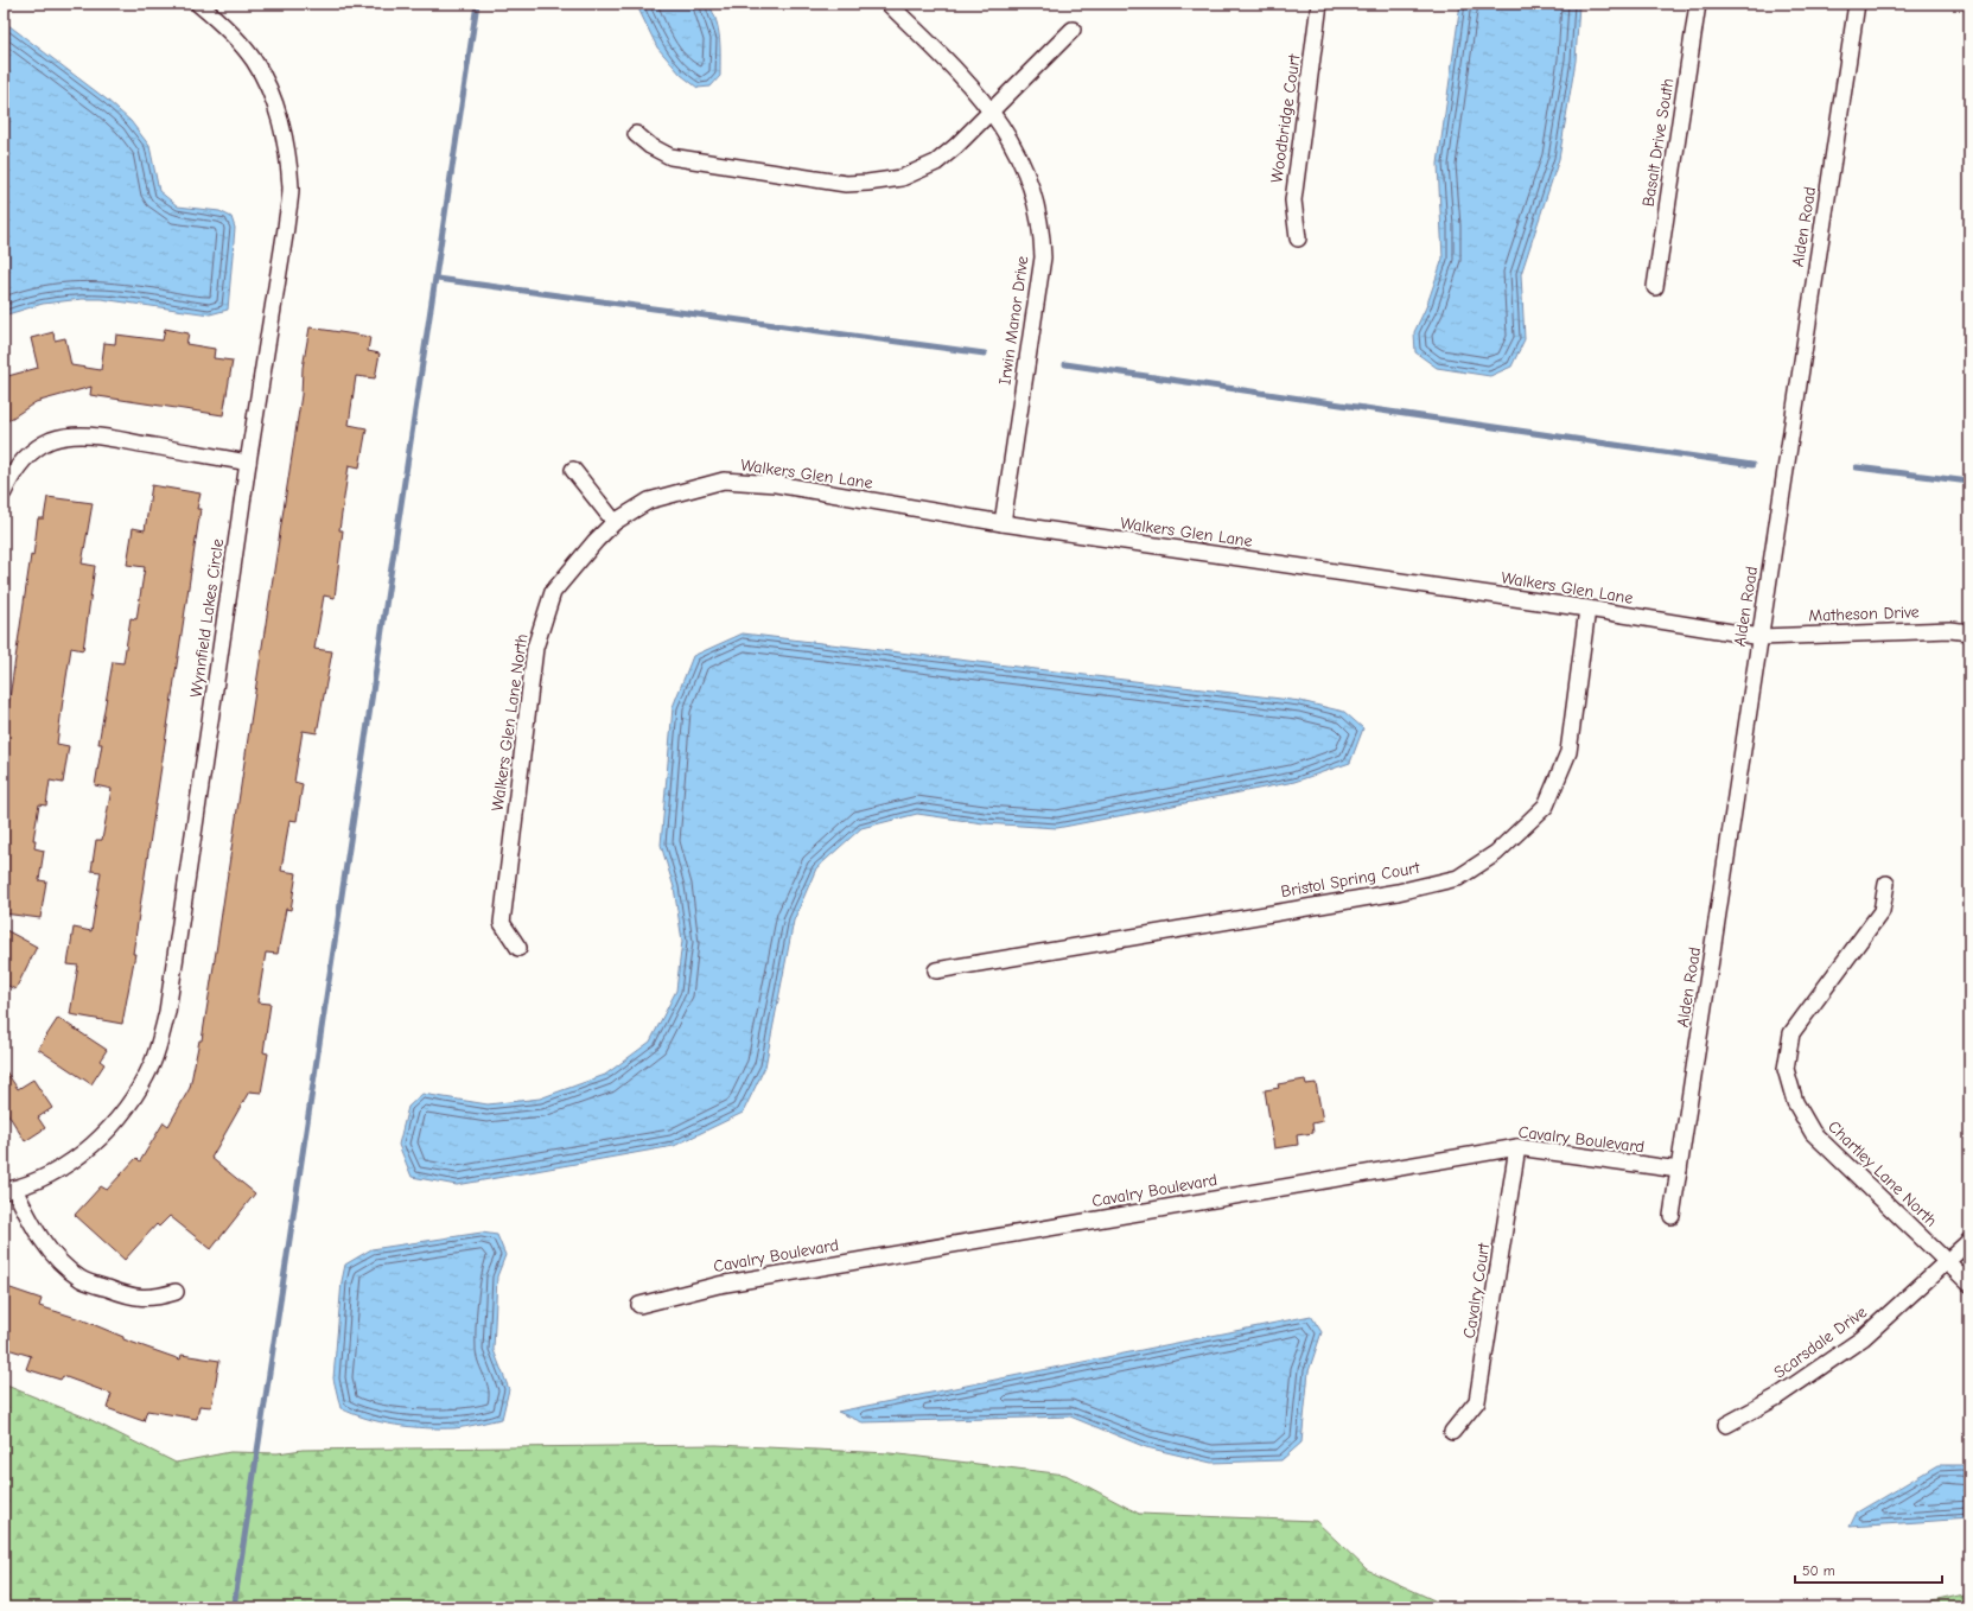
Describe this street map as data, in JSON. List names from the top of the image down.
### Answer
{
  "streets": {
    "street": [
      "Woodbridge Court",
      "Basalt Drive South",
      "Alden Road",
      "Irwin Manor Drive",
      "Walkers Glen Lane",
      "Matheson Drive",
      "Wynnfield Lakes Circle",
      "Walkers Glen Lane North",
      "Bristol Spring Court",
      "Cavalry Boulevard",
      "Chartley Lane North",
      "Cavalry Court",
      "Scarsdale Drive"
    ]
  },
  "crossings": [
    ["Alden Road", "Walkers Glen Lane"],
    ["Alden Road", "Matheson Drive"],
    ["Alden Road", "Cavalry Boulevard"],
    ["Irwin Manor Drive", "Walkers Glen Lane"],
    ["Walkers Glen Lane", "Matheson Drive"],
    ["Walkers Glen Lane", "Walkers Glen Lane North"],
    ["Walkers Glen Lane", "Bristol Spring Court"],
    ["Cavalry Boulevard", "Cavalry Court"],
    ["Chartley Lane North", "Scarsdale Drive"]
  ],
  "scale_bar": "50 m"
}
